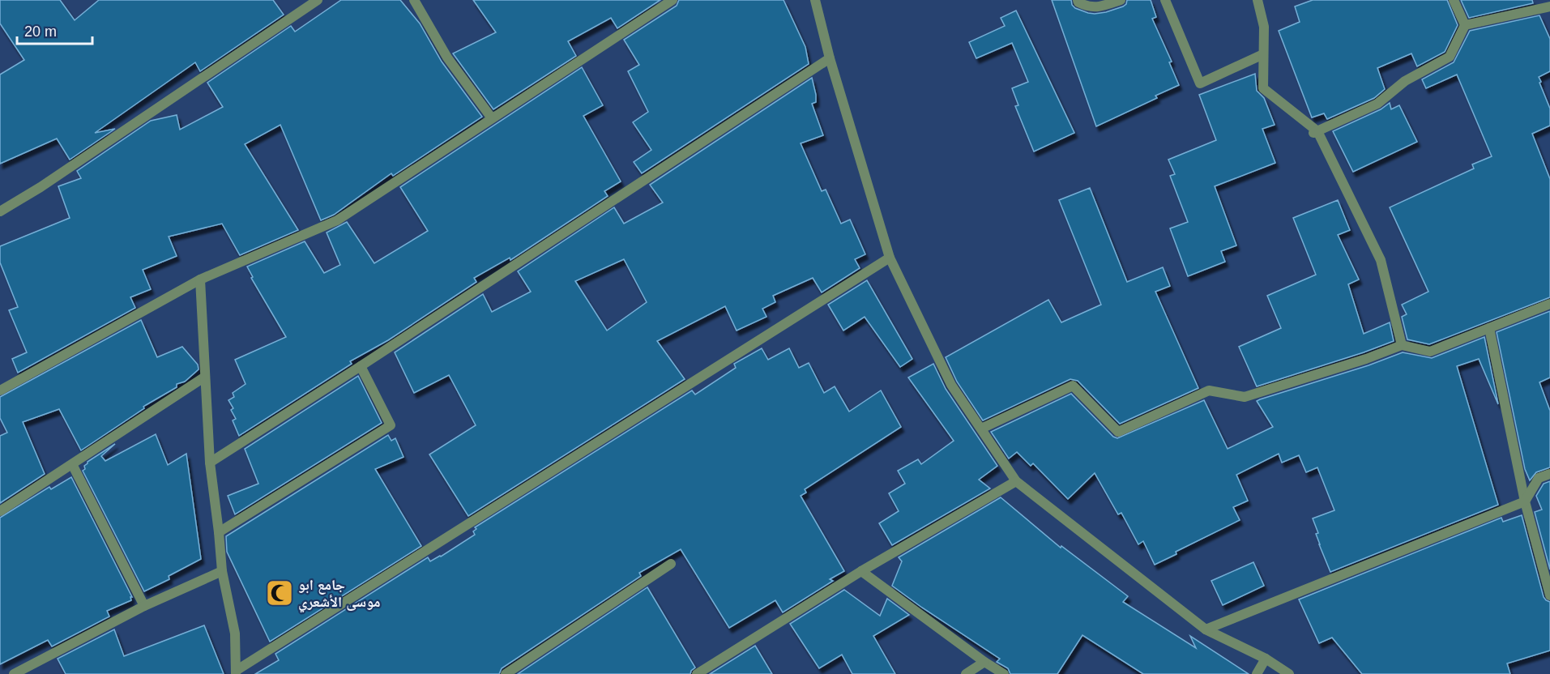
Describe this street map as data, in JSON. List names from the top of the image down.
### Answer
{
  "places": {
    "mosque": ["جامع ابو موسى الأشعري"]
  },
  "scale_bar": "20 m"
}
